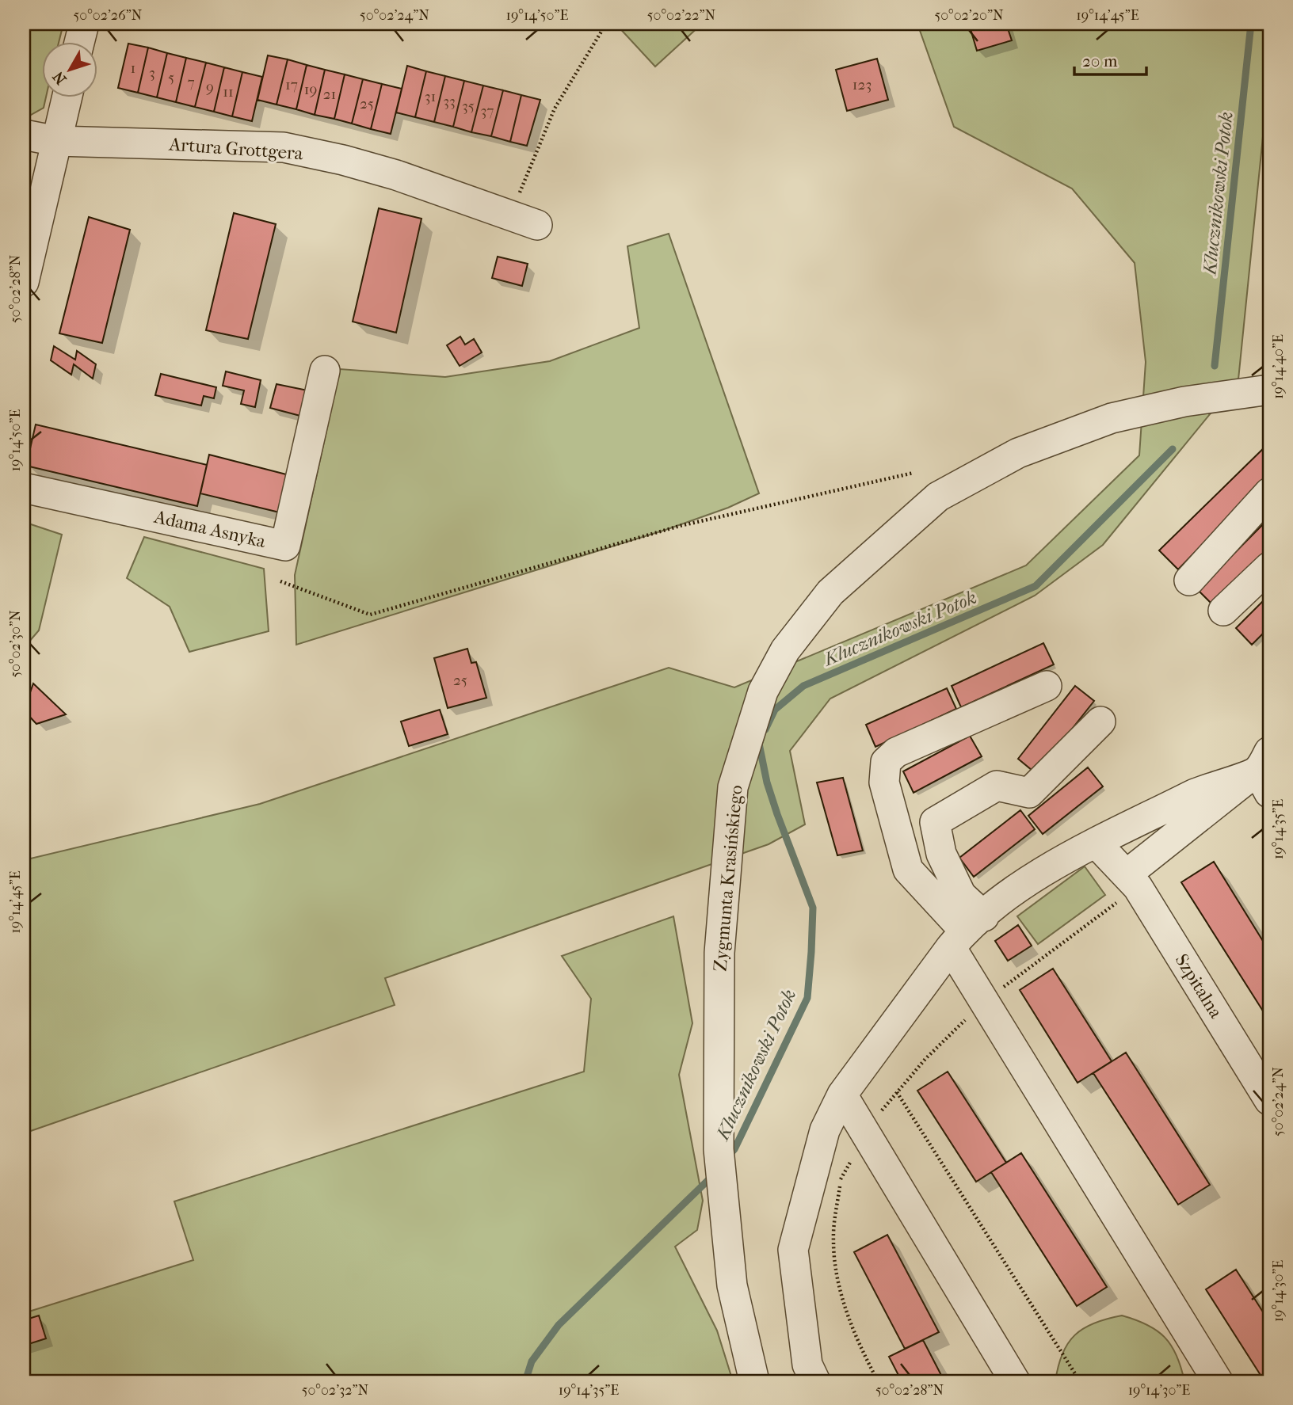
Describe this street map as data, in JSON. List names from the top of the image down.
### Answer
{
  "streets": {
    "street": [
      "Artura Grottgera",
      "Adama Asnyka",
      "Zygmunta Krasińskiego",
      "Szpitalna"
    ]
  },
  "water": ["Klucznikowski Potok"],
  "house_numbers": [
    "1",
    "3",
    "5",
    "7",
    "17",
    "123",
    "9",
    "19",
    "11",
    "21",
    "31",
    "33",
    "25",
    "35",
    "37",
    "25"
  ],
  "scale_bar": "20 m",
  "north": "bottom left",
  "coordinates": [
    "50°02'26\"N",
    "50°02'24\"N",
    "19°14'50\"E",
    "50°02'22\"N",
    "50°02'20\"N",
    "19°14'45\"E",
    "50°02'28\"N",
    "19°14'40\"E",
    "50°02'30\"N",
    "19°14'35\"E",
    "19°14'30\"E",
    "50°02'32\"N"
  ]
}
